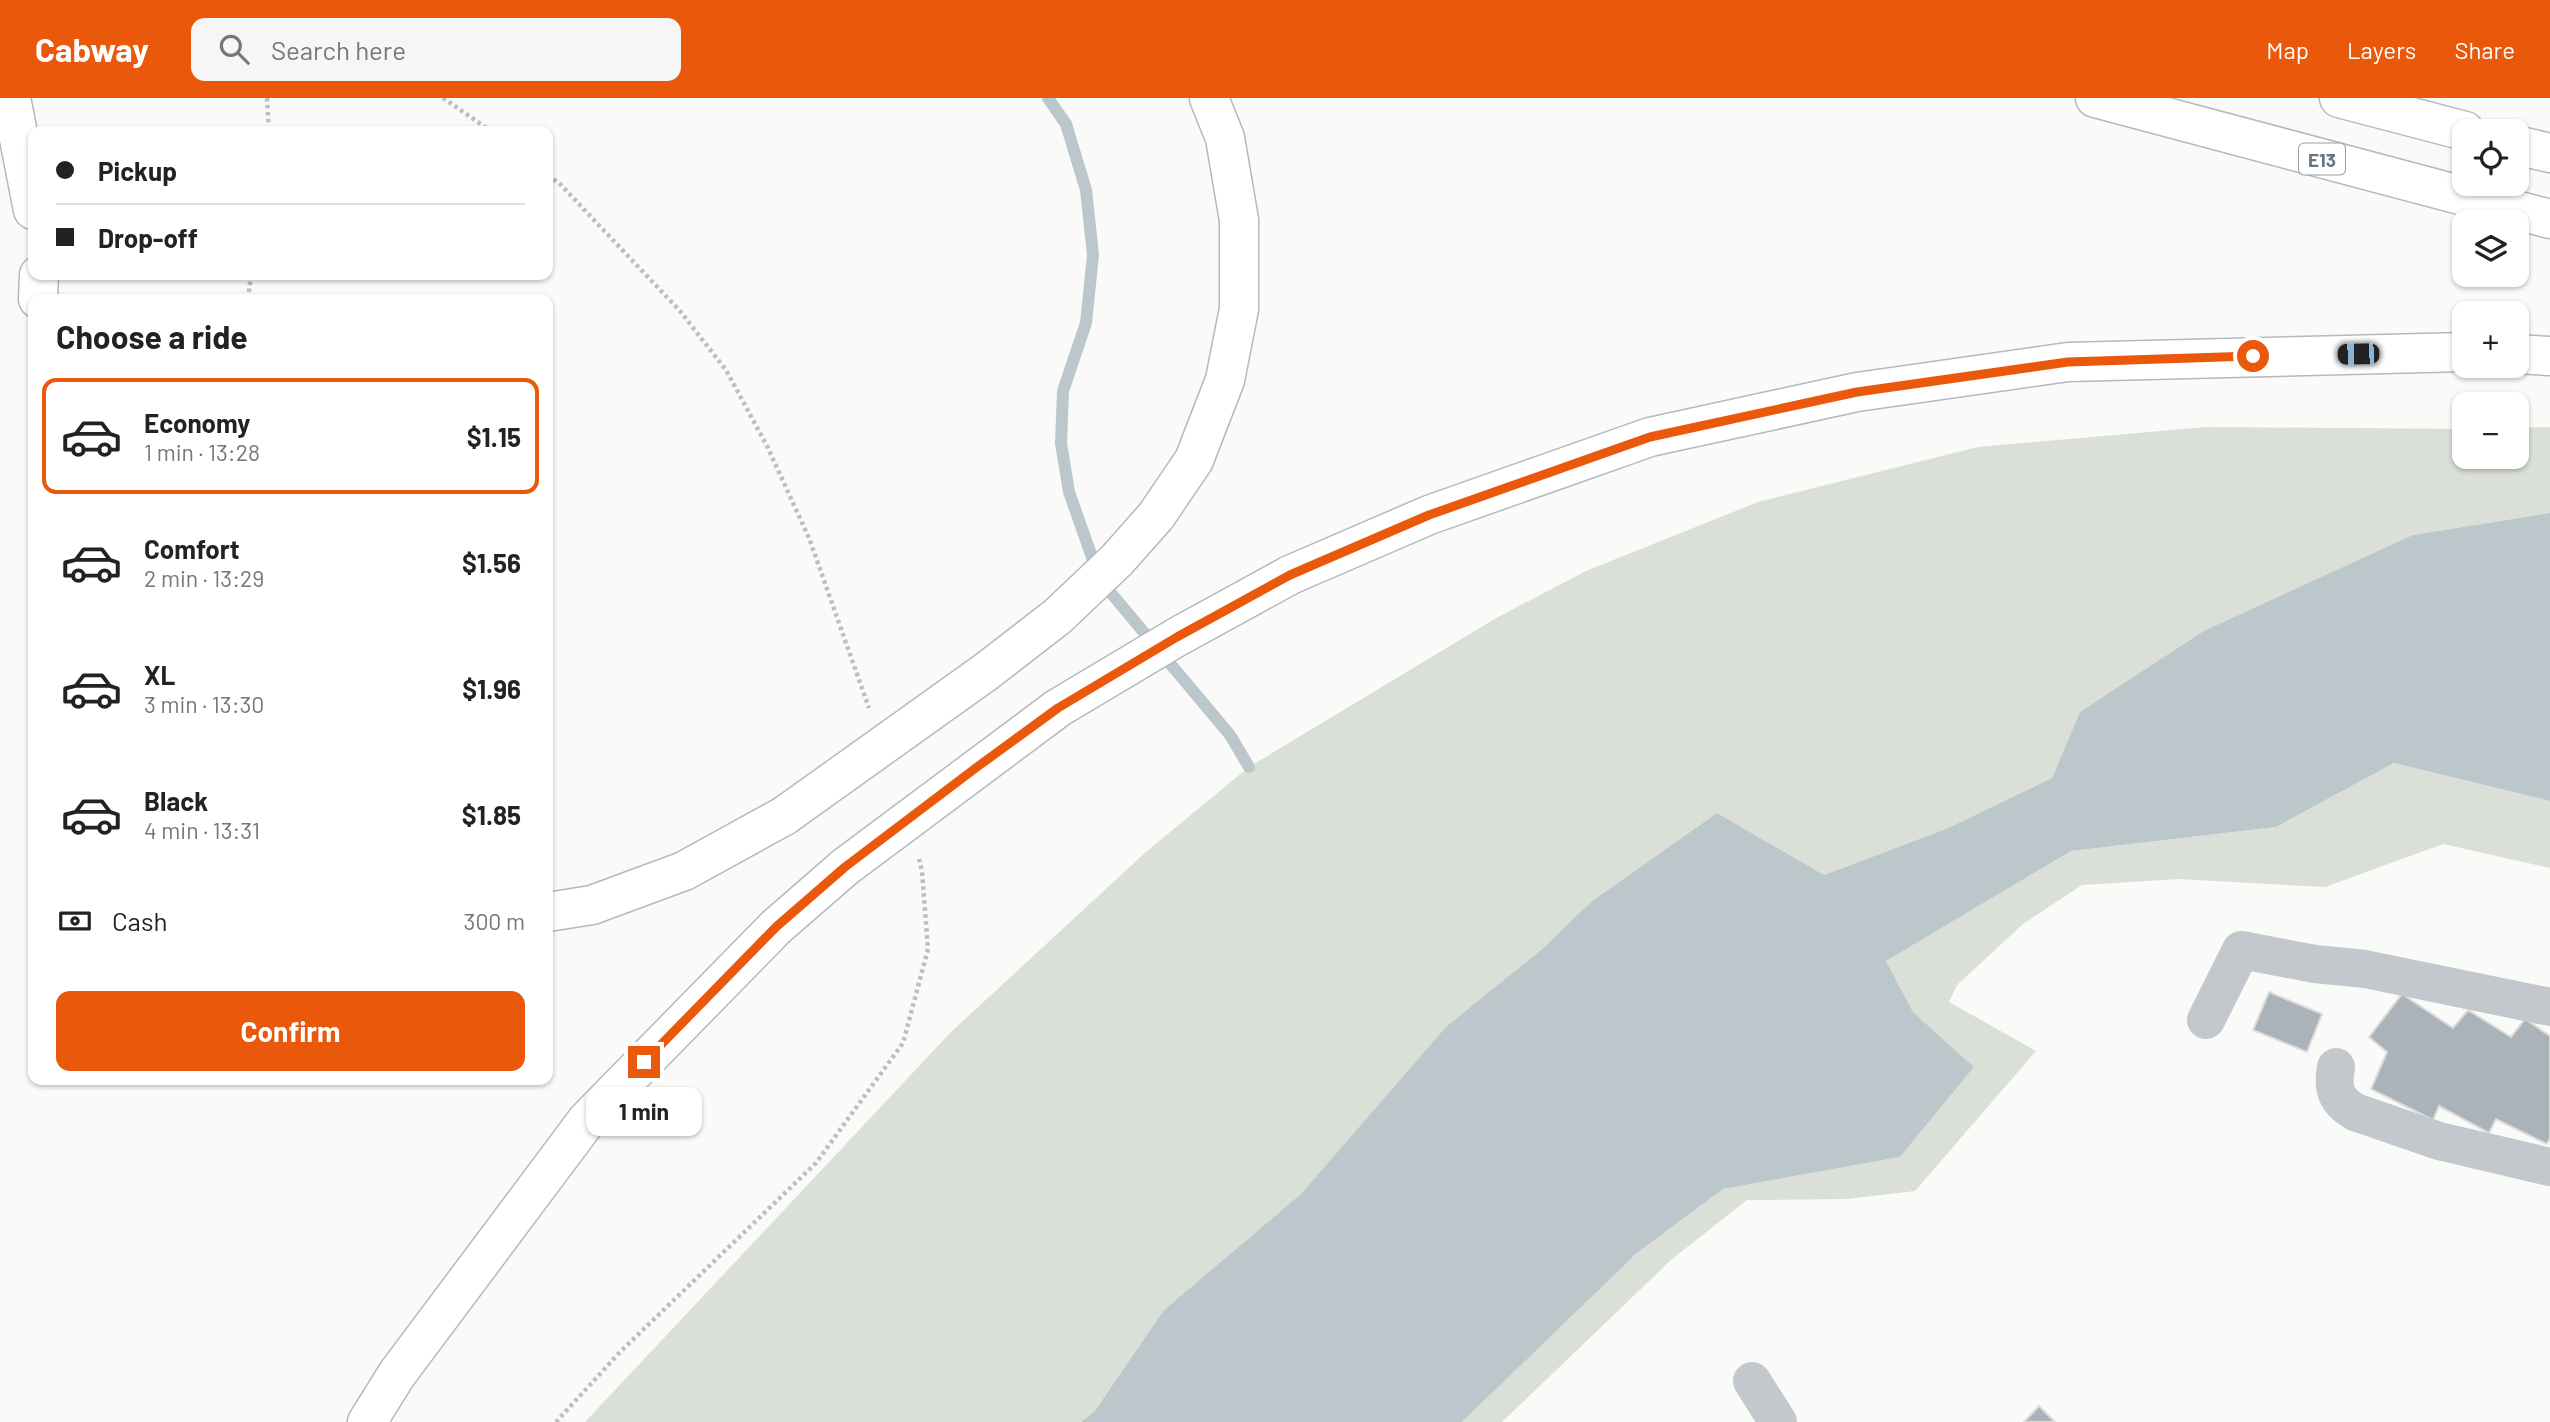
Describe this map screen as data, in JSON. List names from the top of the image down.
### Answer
{
  "streets": {
    "highway": ["E13"]
  },
  "page": {
    "header": "Cabway",
    "search": "Search here",
    "nav": ["Map", "Layers", "Share"],
    "map_buttons": ["+", "−"],
    "banner": ["Pickup", "Drop-off"],
    "heading": "Choose a ride",
    "list": [
      {
        "name": "Economy",
        "note": "1 min · 13:28",
        "value": "$1.15"
      },
      {
        "name": "Comfort",
        "note": "2 min · 13:29",
        "value": "$1.56"
      },
      {
        "name": "XL",
        "note": "3 min · 13:30",
        "value": "$1.96"
      },
      {
        "name": "Black",
        "note": "4 min · 13:31",
        "value": "$1.85"
      }
    ],
    "pay": ["Cash", "300 m"],
    "buttons": "Confirm",
    "bubble": "1 min"
  }
}
